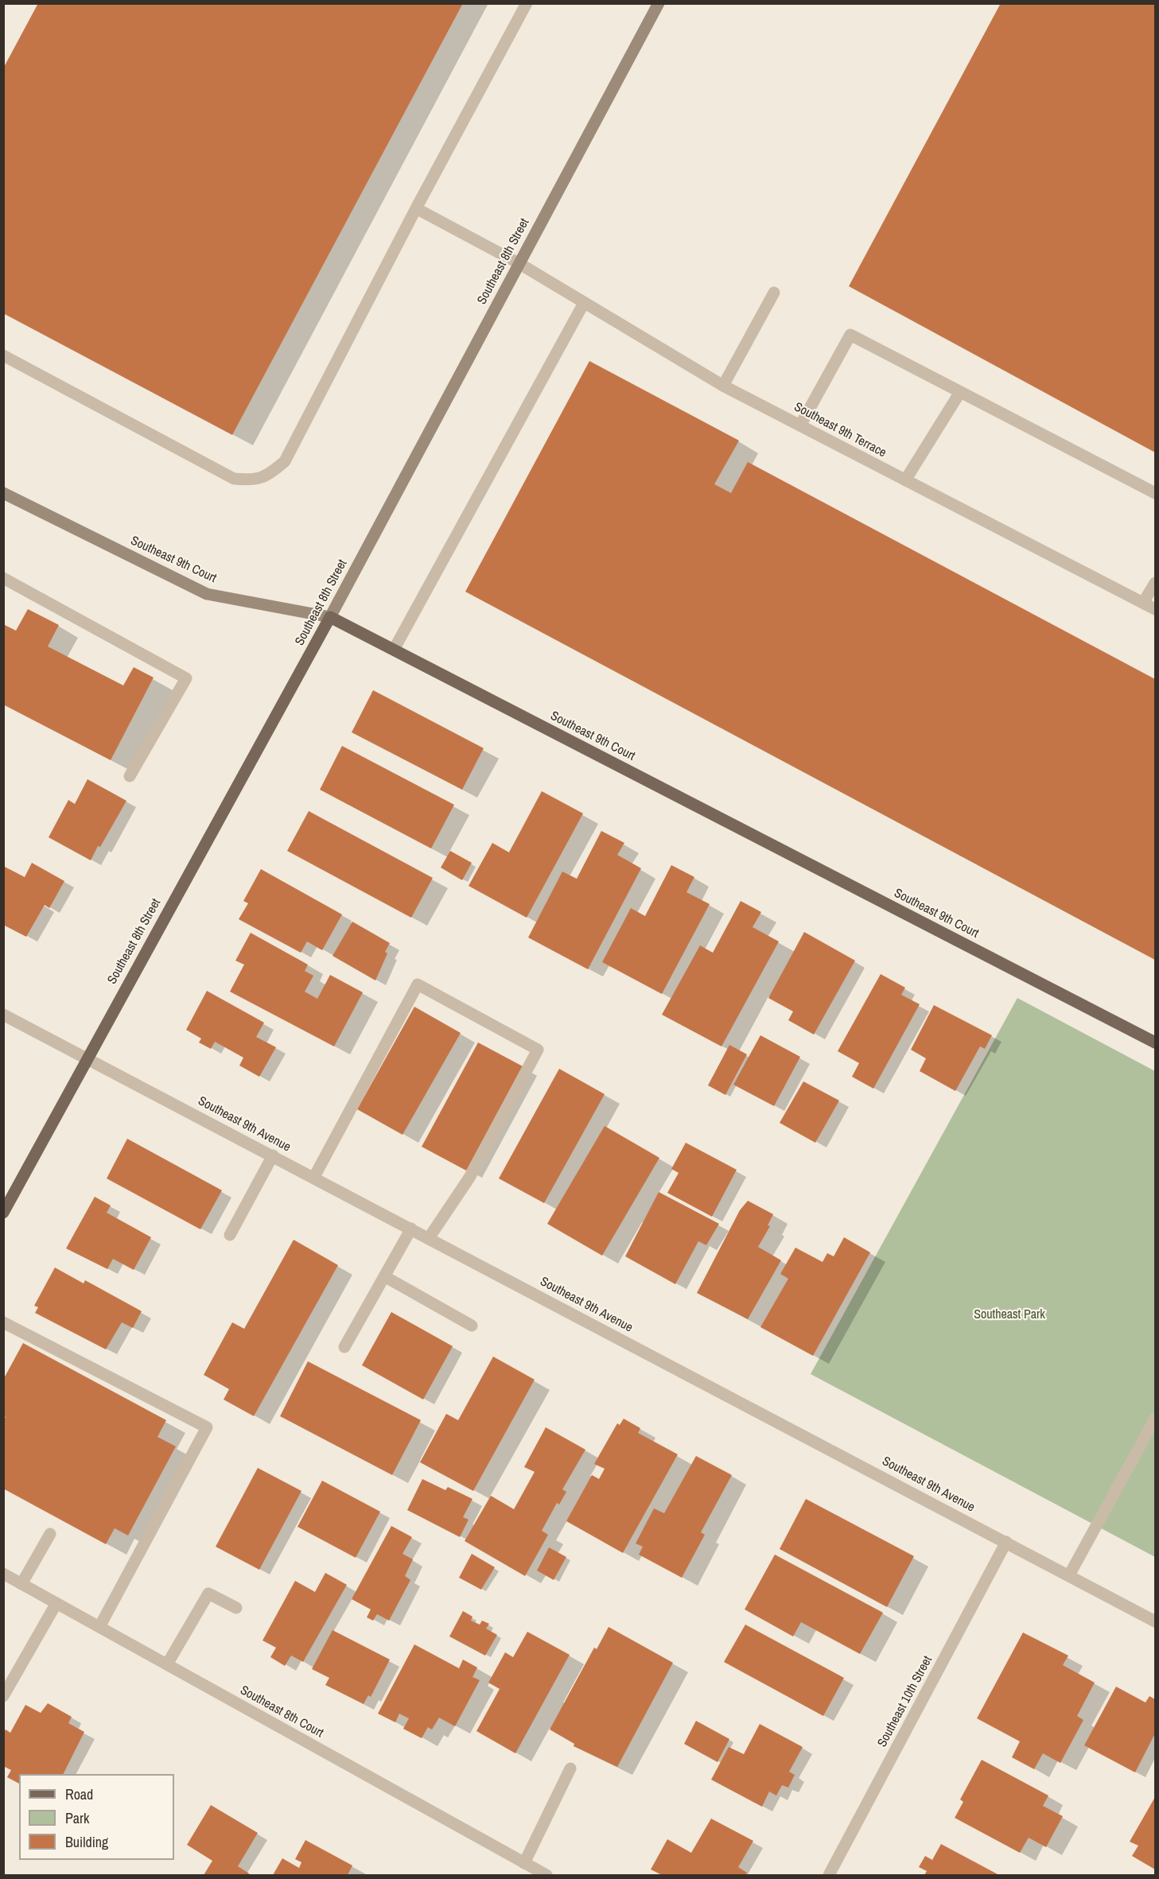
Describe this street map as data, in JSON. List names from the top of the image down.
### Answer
{
  "streets": {
    "main road": ["Southeast 8th Street", "Southeast 9th Court"],
    "street": [
      "Southeast 9th Terrace",
      "Southeast 9th Avenue",
      "Southeast 10th Street",
      "Southeast 8th Court"
    ]
  },
  "crossings": [
    ["Southeast 8th Street", "Southeast 9th Terrace"],
    ["Southeast 8th Street", "Southeast 9th Court"],
    ["Southeast 8th Street", "Southeast 9th Avenue"],
    ["Southeast 9th Avenue", "Southeast 10th Street"]
  ],
  "parks": ["Southeast Park"],
  "legend": ["Road", "Park", "Building"]
}
